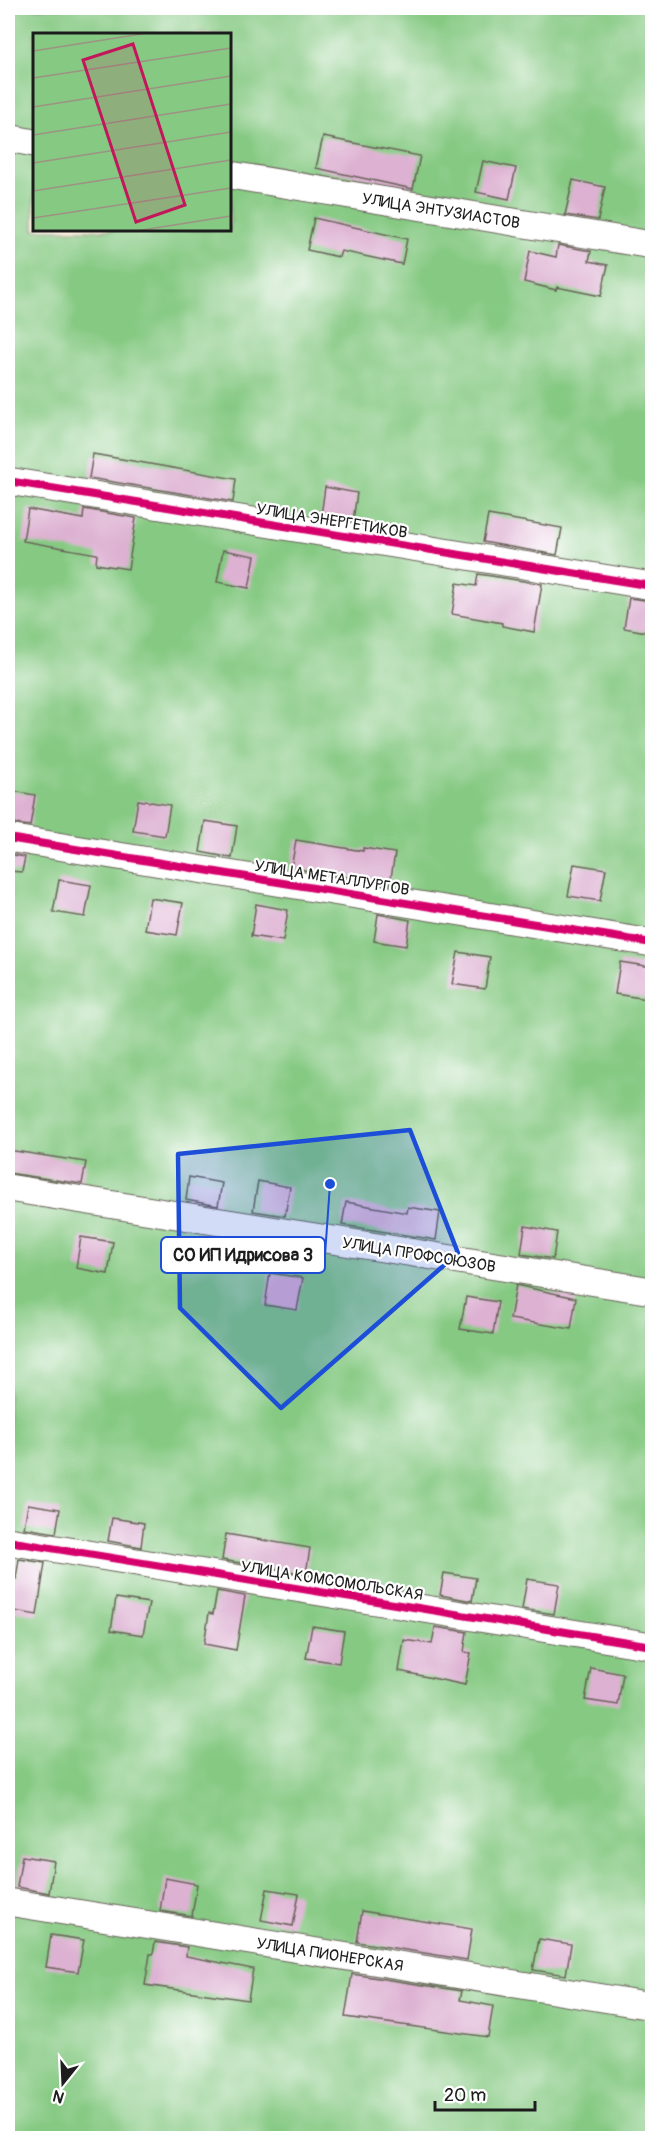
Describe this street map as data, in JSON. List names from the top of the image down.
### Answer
{
  "streets": {
    "street": [
      "УЛИЦА ЭНТУЗИАСТОВ",
      "УЛИЦА ЭНЕРГЕТИКОВ",
      "УЛИЦА МЕТАЛЛУРГОВ",
      "УЛИЦА ПРОФСОЮЗОВ",
      "УЛИЦА КОМСОМОЛЬСКАЯ",
      "УЛИЦА ПИОНЕРСКАЯ"
    ]
  },
  "places": ["СО ИП Идрисова 3"],
  "scale_bar": "20 m",
  "north": "bottom"
}
